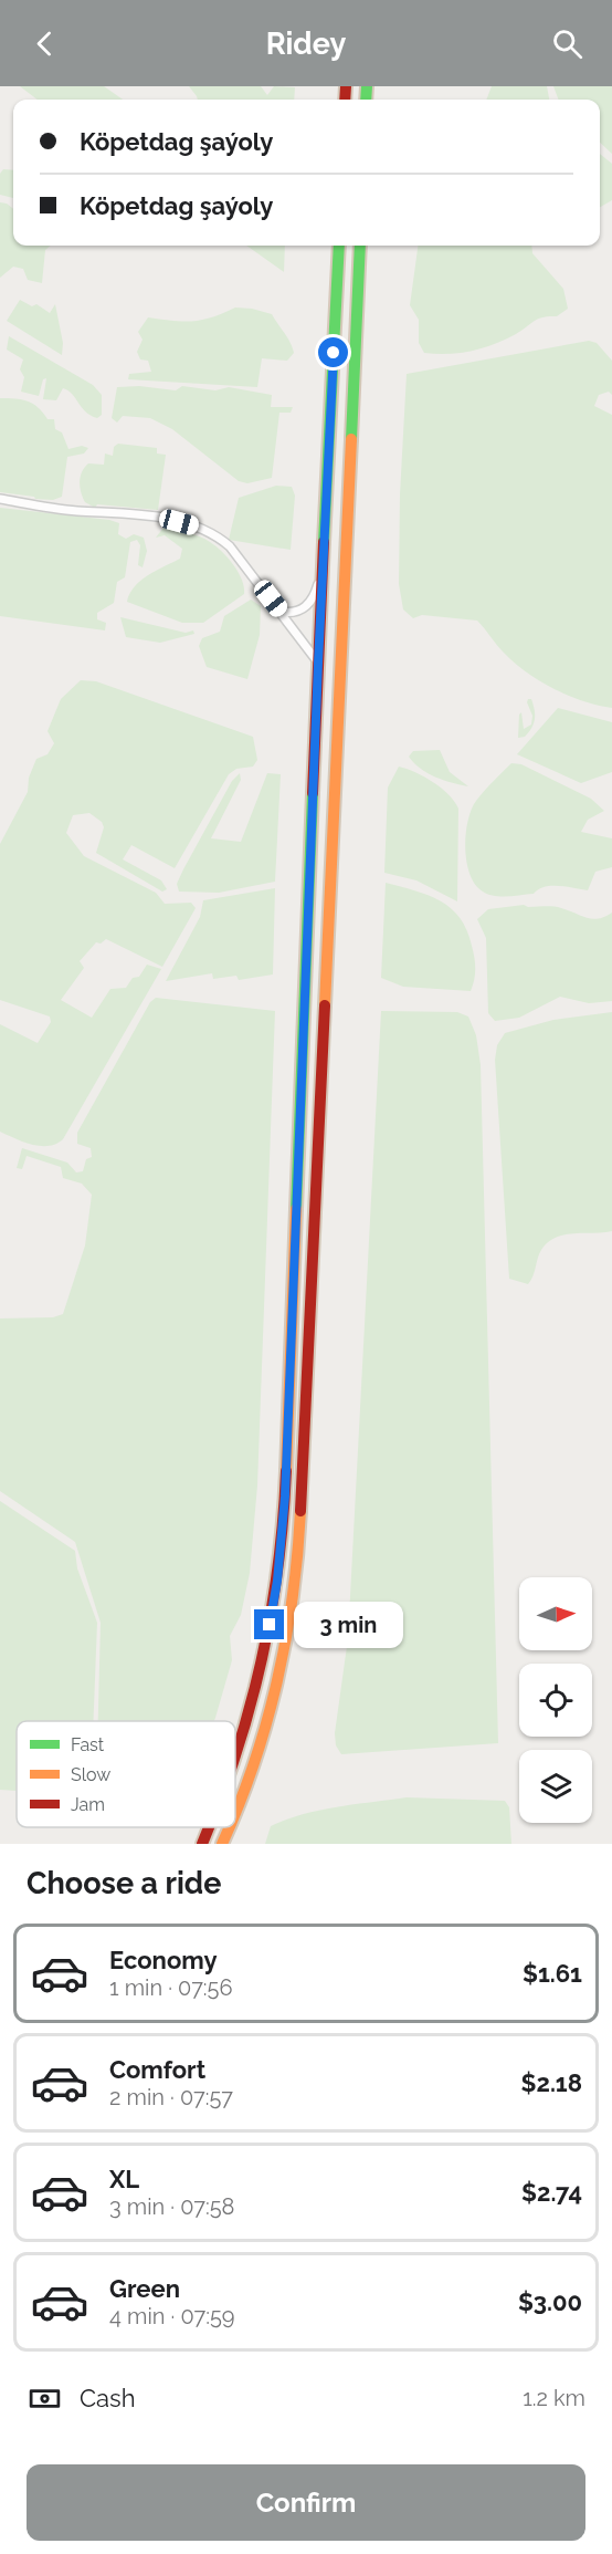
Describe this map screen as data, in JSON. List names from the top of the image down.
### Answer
{
  "legend": ["Fast", "Slow", "Jam"],
  "north": "right",
  "page": {
    "header": "Ridey",
    "banner": ["Köpetdag şaýoly", "Köpetdag şaýoly"],
    "bubble": "3 min",
    "heading": "Choose a ride",
    "list": [
      {
        "name": "Economy",
        "note": "1 min · 07:56",
        "value": "$1.61"
      },
      {
        "name": "Comfort",
        "note": "2 min · 07:57",
        "value": "$2.18"
      },
      {
        "name": "XL",
        "note": "3 min · 07:58",
        "value": "$2.74"
      },
      {
        "name": "Green",
        "note": "4 min · 07:59",
        "value": "$3.00"
      }
    ],
    "pay": ["Cash", "1.2 km"],
    "buttons": "Confirm"
  }
}
